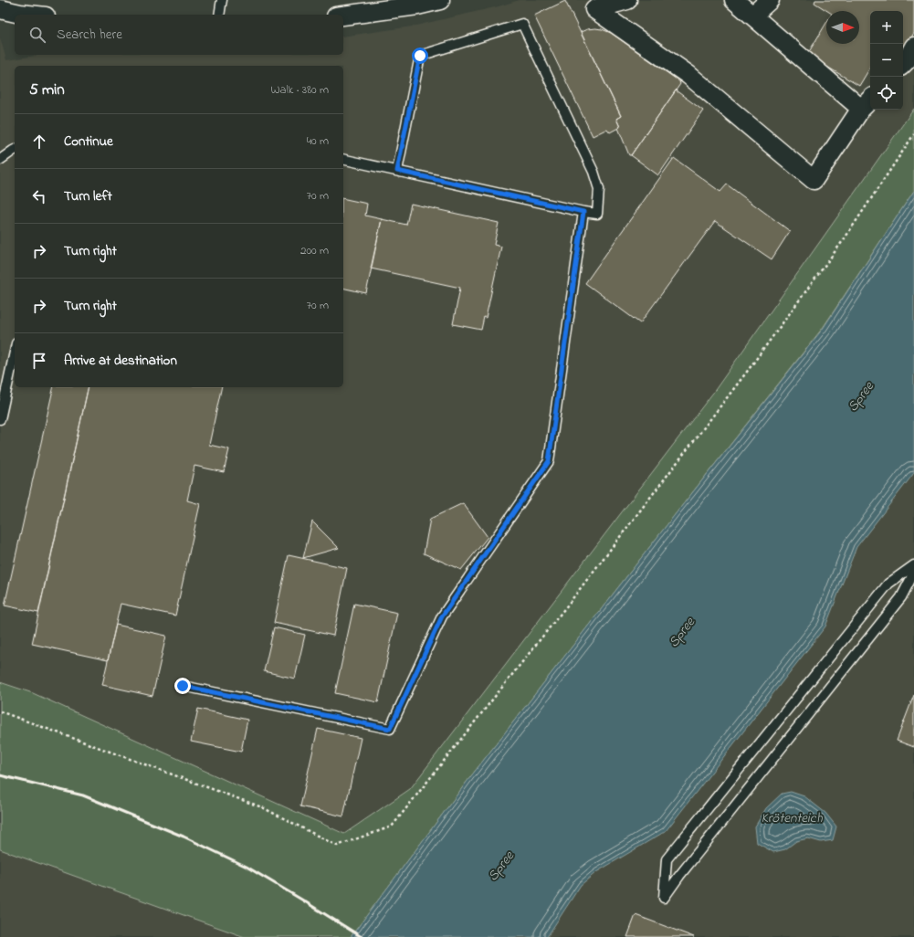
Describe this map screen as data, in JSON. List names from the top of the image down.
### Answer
{
  "water": ["Spree", "Krötenteich"],
  "north": "right",
  "page": {
    "map_buttons": ["+", "−"],
    "search": "Search here",
    "heading": ["5 min", "Walk · 380 m"],
    "list": [
      ["Continue", "40 m"],
      ["Turn left", "70 m"],
      ["Turn right", "200 m"],
      ["Turn right", "70 m"],
      "Arrive at destination"
    ]
  }
}
